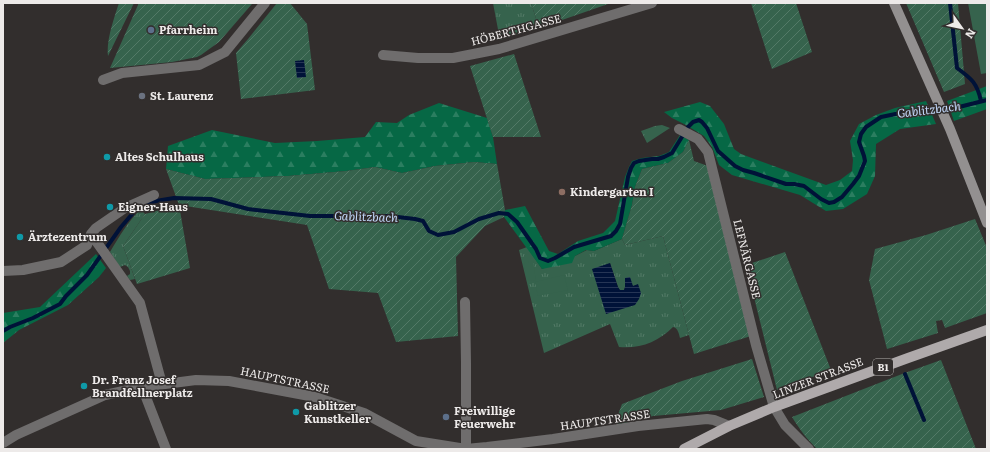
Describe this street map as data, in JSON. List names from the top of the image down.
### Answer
{
  "streets": {
    "main road": ["B1", "LINZER STRASSE"],
    "street": ["HÖBERTHGASSE", "LEFNÄRGASSE", "HAUPTSTRASSE"]
  },
  "crossings": [
    ["LEFNÄRGASSE", "LINZER STRASSE"],
    ["LINZER STRASSE", "HAUPTSTRASSE"]
  ],
  "water": ["Gablitzbach"],
  "places": [
    "Pfarrheim",
    "St. Laurenz",
    "Altes Schulhaus",
    "Kindergarten I",
    "Eigner-Haus",
    "Ärztezentrum",
    "Dr. Franz Josef Brandfellnerplatz",
    "Gablitzer Kunstkeller",
    "Freiwillige Feuerwehr"
  ],
  "north": "bottom right"
}
